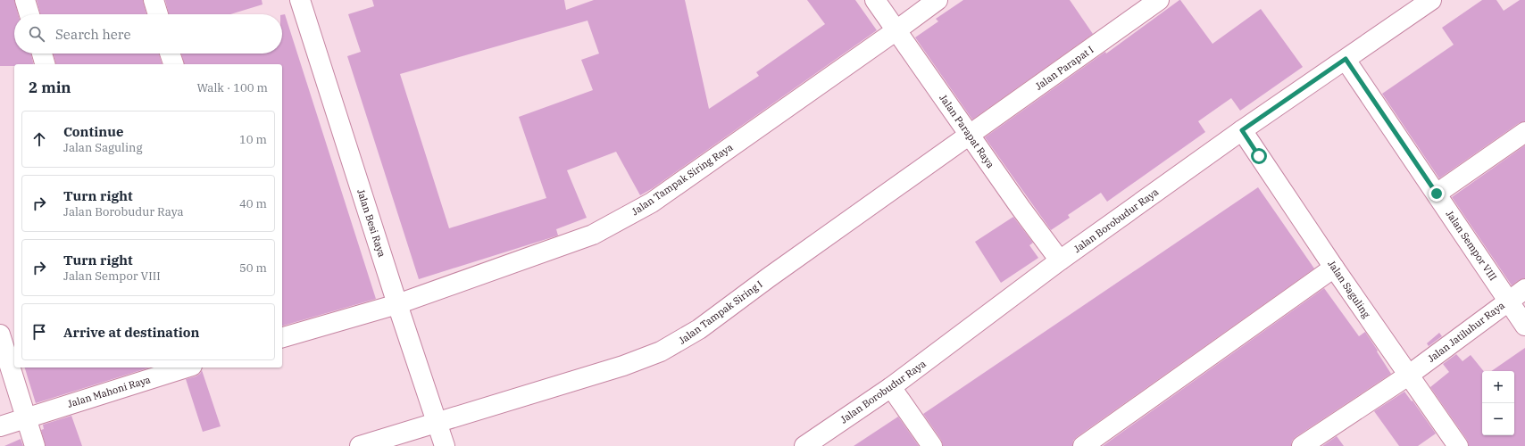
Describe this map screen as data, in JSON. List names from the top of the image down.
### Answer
{
  "streets": {
    "street": [
      "Jalan Parapat I",
      "Jalan Parapat Raya",
      "Jalan Tampak Siring Raya",
      "Jalan Borobudur Raya",
      "Jalan Besi Raya",
      "Jalan Sempor VIII",
      "Jalan Saguling",
      "Jalan Tampak Siring I",
      "Jalan Jatiluhur Raya",
      "Jalan Mahoni Raya"
    ]
  },
  "crossings": [
    ["Jalan Parapat I", "Jalan Parapat Raya"],
    ["Jalan Parapat I", "Jalan Tampak Siring I"],
    ["Jalan Parapat Raya", "Jalan Tampak Siring Raya"],
    ["Jalan Parapat Raya", "Jalan Borobudur Raya"],
    ["Jalan Parapat Raya", "Jalan Tampak Siring I"],
    ["Jalan Tampak Siring Raya", "Jalan Besi Raya"],
    ["Jalan Borobudur Raya", "Jalan Sempor VIII"],
    ["Jalan Borobudur Raya", "Jalan Saguling"],
    ["Jalan Besi Raya", "Jalan Tampak Siring I"],
    ["Jalan Sempor VIII", "Jalan Jatiluhur Raya"],
    ["Jalan Saguling", "Jalan Jatiluhur Raya"]
  ],
  "page": {
    "search": "Search here",
    "heading": ["2 min", "Walk · 100 m"],
    "list": [
      ["Continue", "Jalan Saguling", "10 m"],
      ["Turn right", "Jalan Borobudur Raya", "40 m"],
      ["Turn right", "Jalan Sempor VIII", "50 m"],
      "Arrive at destination"
    ],
    "map_buttons": ["+", "−"]
  }
}
